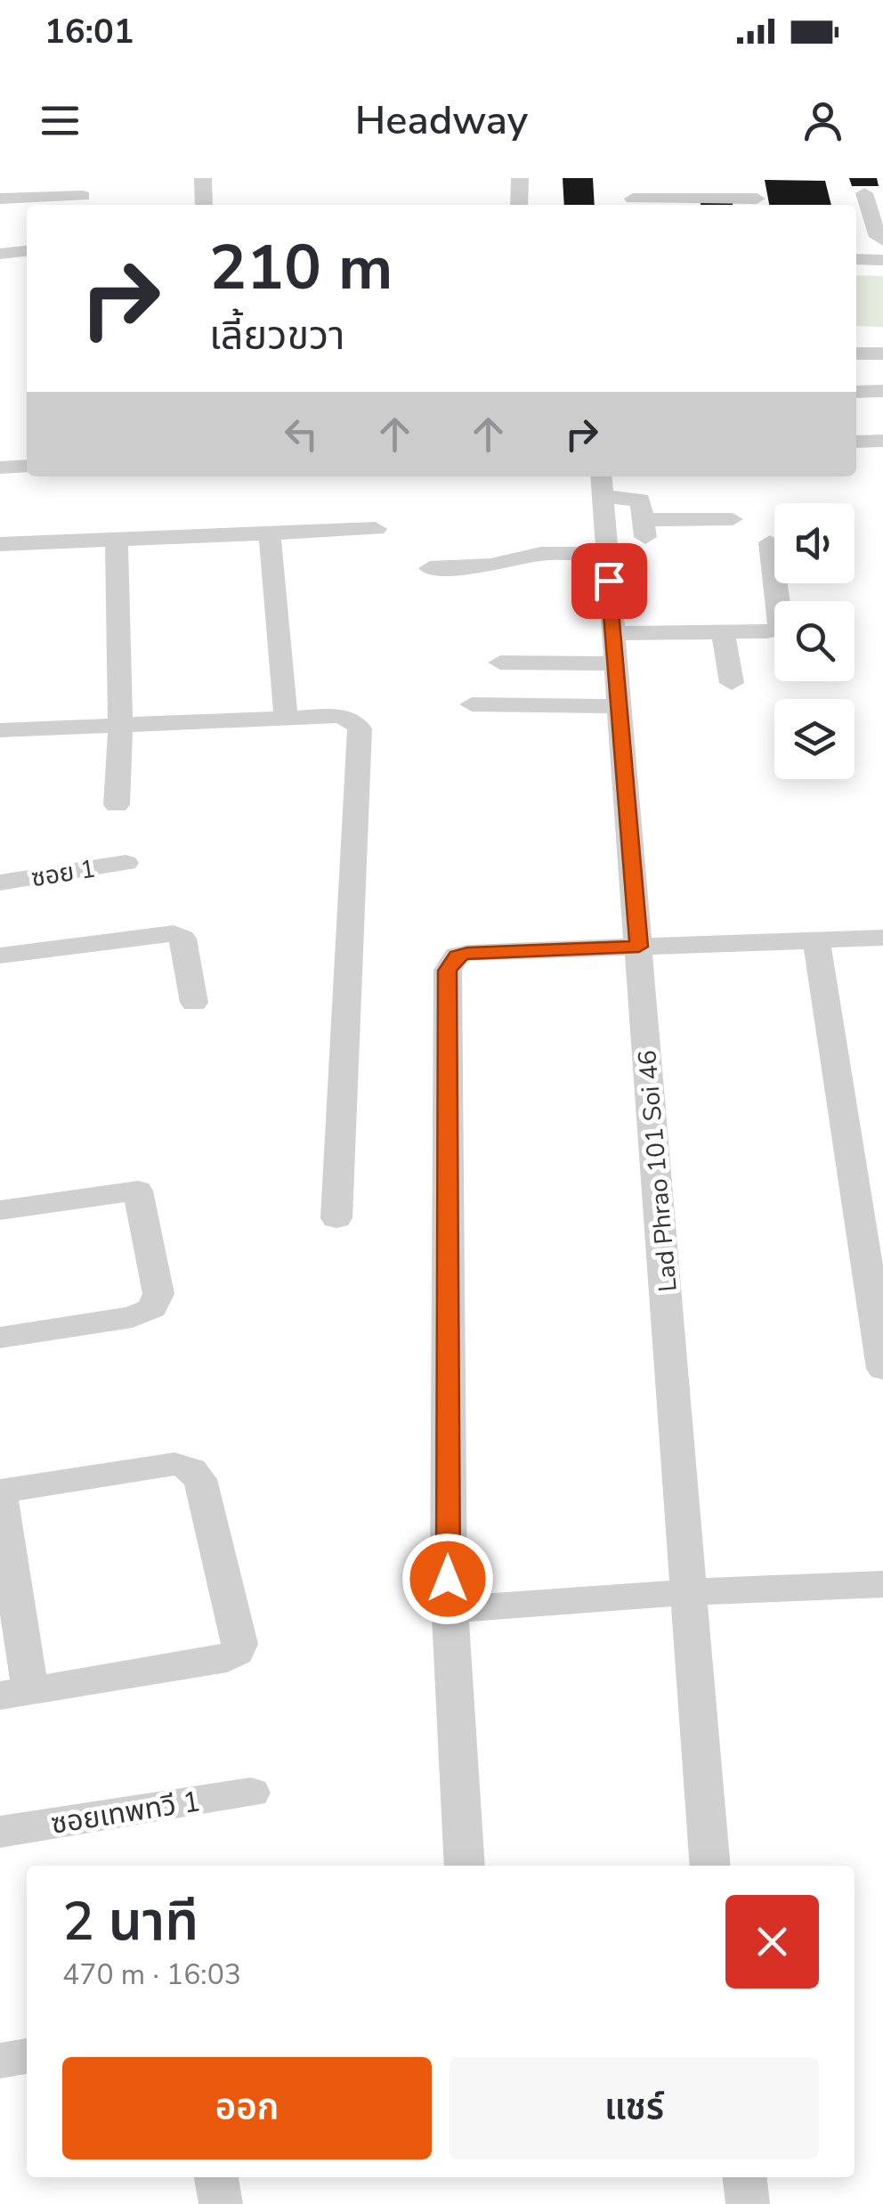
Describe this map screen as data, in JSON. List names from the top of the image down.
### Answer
{
  "streets": {
    "street": ["ซอย 1", "Lad Phrao 101 Soi 46", "ซอยเทพทวี 1"]
  },
  "page": {
    "status": "16:01",
    "header": "Headway",
    "turn": ["210 m", "เลี้ยวขวา"],
    "heading": ["2 นาที", "470 m · 16:03"],
    "buttons": ["ออก", "แชร์"]
  }
}
